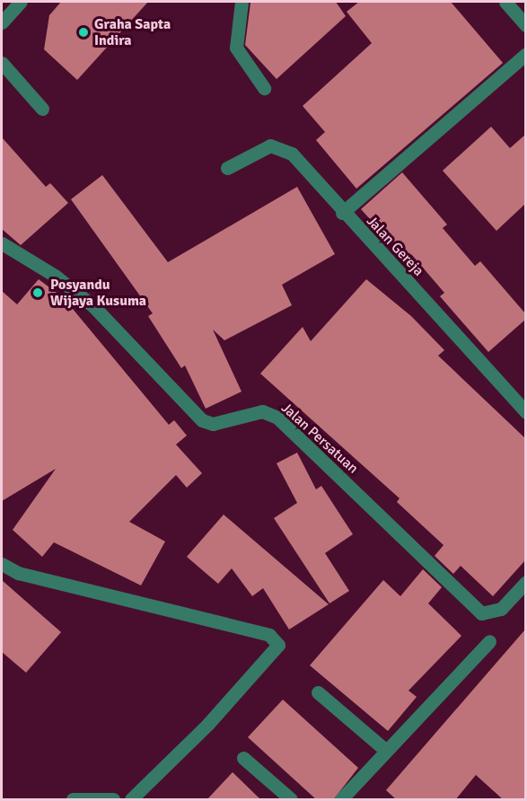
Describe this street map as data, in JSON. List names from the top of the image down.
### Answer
{
  "streets": {
    "street": ["Jalan Gereja", "Jalan Persatuan"]
  },
  "places": ["Graha Sapta Indira", "Posyandu Wijaya Kusuma"]
}
